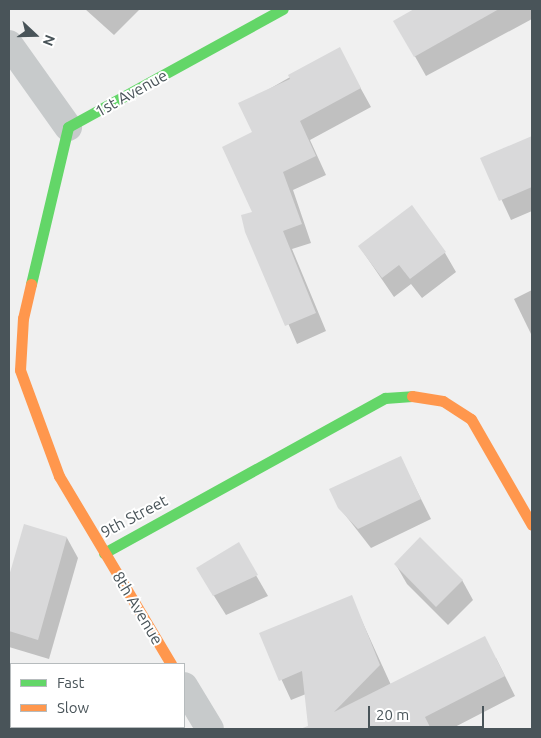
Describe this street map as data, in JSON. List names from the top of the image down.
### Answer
{
  "streets": {
    "street": ["1st Avenue", "9th Street", "8th Avenue"]
  },
  "crossings": [
    ["1st Avenue", "9th Street"],
    ["9th Street", "8th Avenue"]
  ],
  "legend": ["Fast", "Slow"],
  "scale_bar": "20 m",
  "north": "right"
}
